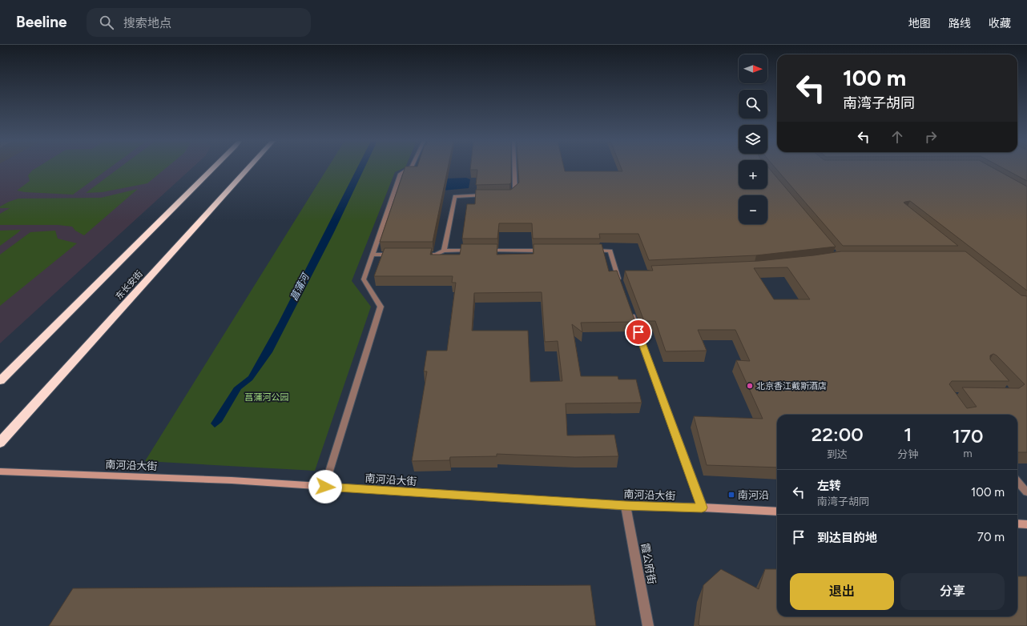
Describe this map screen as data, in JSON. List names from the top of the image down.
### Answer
{
  "streets": {
    "highway": ["东长安街"],
    "main road": ["南河沿大街"],
    "street": ["霞公府街"]
  },
  "crossings": [
    ["南河沿大街", "霞公府街"]
  ],
  "water": ["菖蒲河"],
  "parks": ["菖蒲河公园"],
  "places": {
    "other": ["北京香江戴斯酒店"],
    "transit": ["南河沿"]
  },
  "north": "right",
  "page": {
    "header": "Beeline",
    "search": "搜索地点",
    "nav": ["地图", "路线", "收藏"],
    "map_buttons": ["+", "−"],
    "turn": ["100 m", "南湾子胡同"],
    "eta": [
      "22:00",
      "到达",
      "1",
      "分钟",
      "170",
      "m"
    ],
    "list": [
      {
        "name": "左转",
        "note": "南湾子胡同",
        "value": "100 m"
      },
      {
        "name": "到达目的地",
        "value": "70 m"
      }
    ],
    "buttons": ["退出", "分享"]
  }
}
